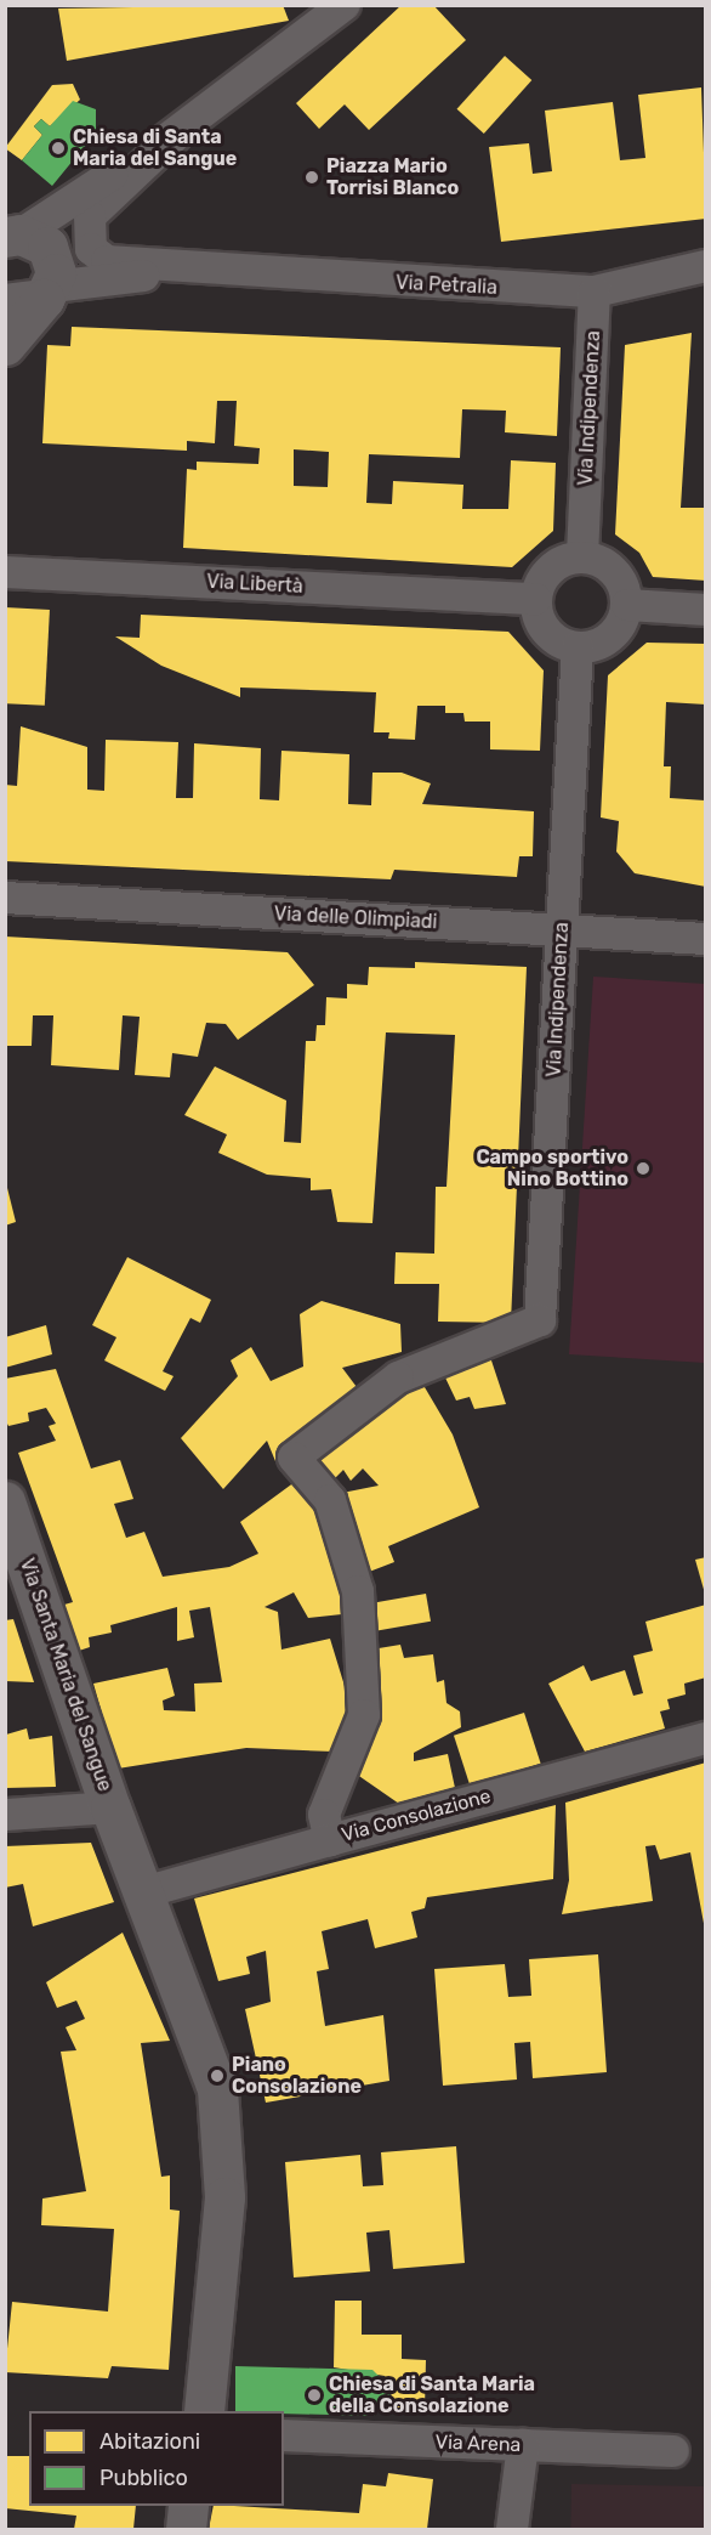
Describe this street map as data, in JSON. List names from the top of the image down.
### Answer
{
  "streets": {
    "street": [
      "Via Petralia",
      "Via Indipendenza",
      "Via Libertà",
      "Via delle Olimpiadi",
      "Via Santa Maria del Sangue",
      "Via Consolazione",
      "Via Arena"
    ]
  },
  "crossings": [
    ["Via Petralia", "Via Indipendenza"],
    ["Via Indipendenza", "Via Libertà"],
    ["Via Indipendenza", "Via delle Olimpiadi"],
    ["Via Indipendenza", "Via Consolazione"]
  ],
  "places": [
    "Chiesa di Santa Maria del Sangue",
    "Piazza Mario Torrisi Blanco",
    "Campo sportivo Nino Bottino",
    "Piano Consolazione",
    "Chiesa di Santa Maria della Consolazione"
  ],
  "legend": ["Abitazioni", "Pubblico"]
}
